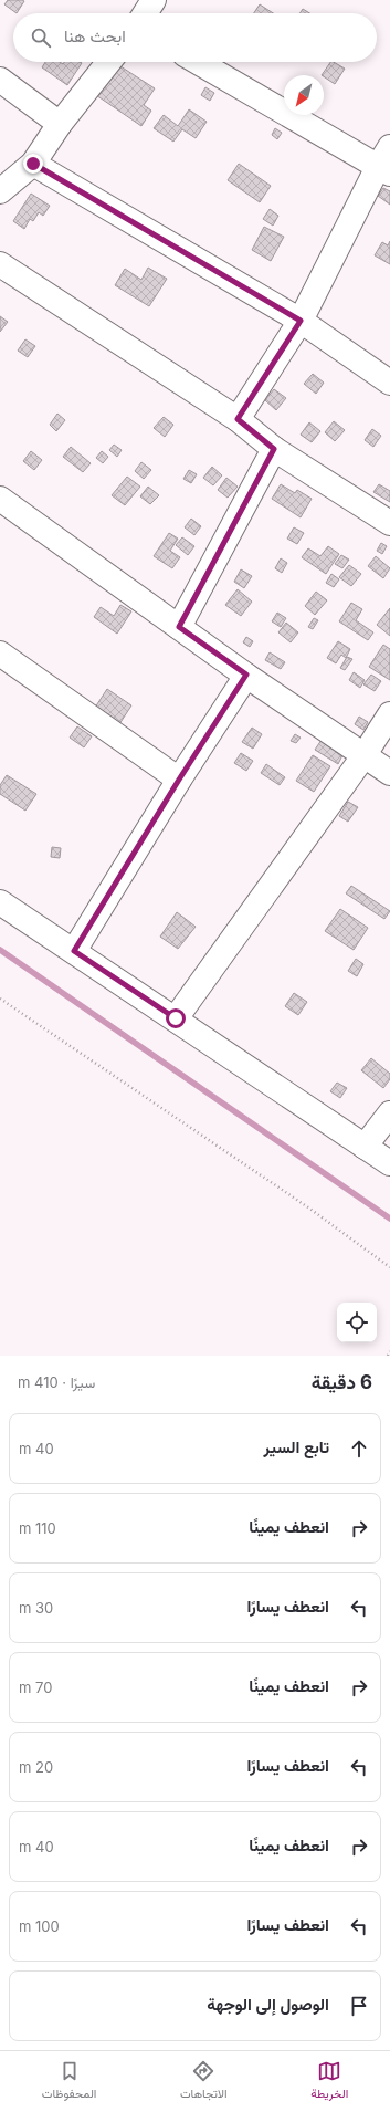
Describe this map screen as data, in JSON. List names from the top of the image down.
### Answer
{
  "north": "bottom left",
  "page": {
    "search": "ابحث هنا",
    "heading": ["6 دقيقة", "سيرًا · 410 m"],
    "list": [
      ["تابع السير", "40 m"],
      ["انعطف يمينًا", "110 m"],
      ["انعطف يسارًا", "30 m"],
      ["انعطف يمينًا", "70 m"],
      ["انعطف يسارًا", "20 m"],
      ["انعطف يمينًا", "40 m"],
      ["انعطف يسارًا", "100 m"],
      "الوصول إلى الوجهة"
    ],
    "nav": ["الخريطة", "الاتجاهات", "المحفوظات"]
  }
}
